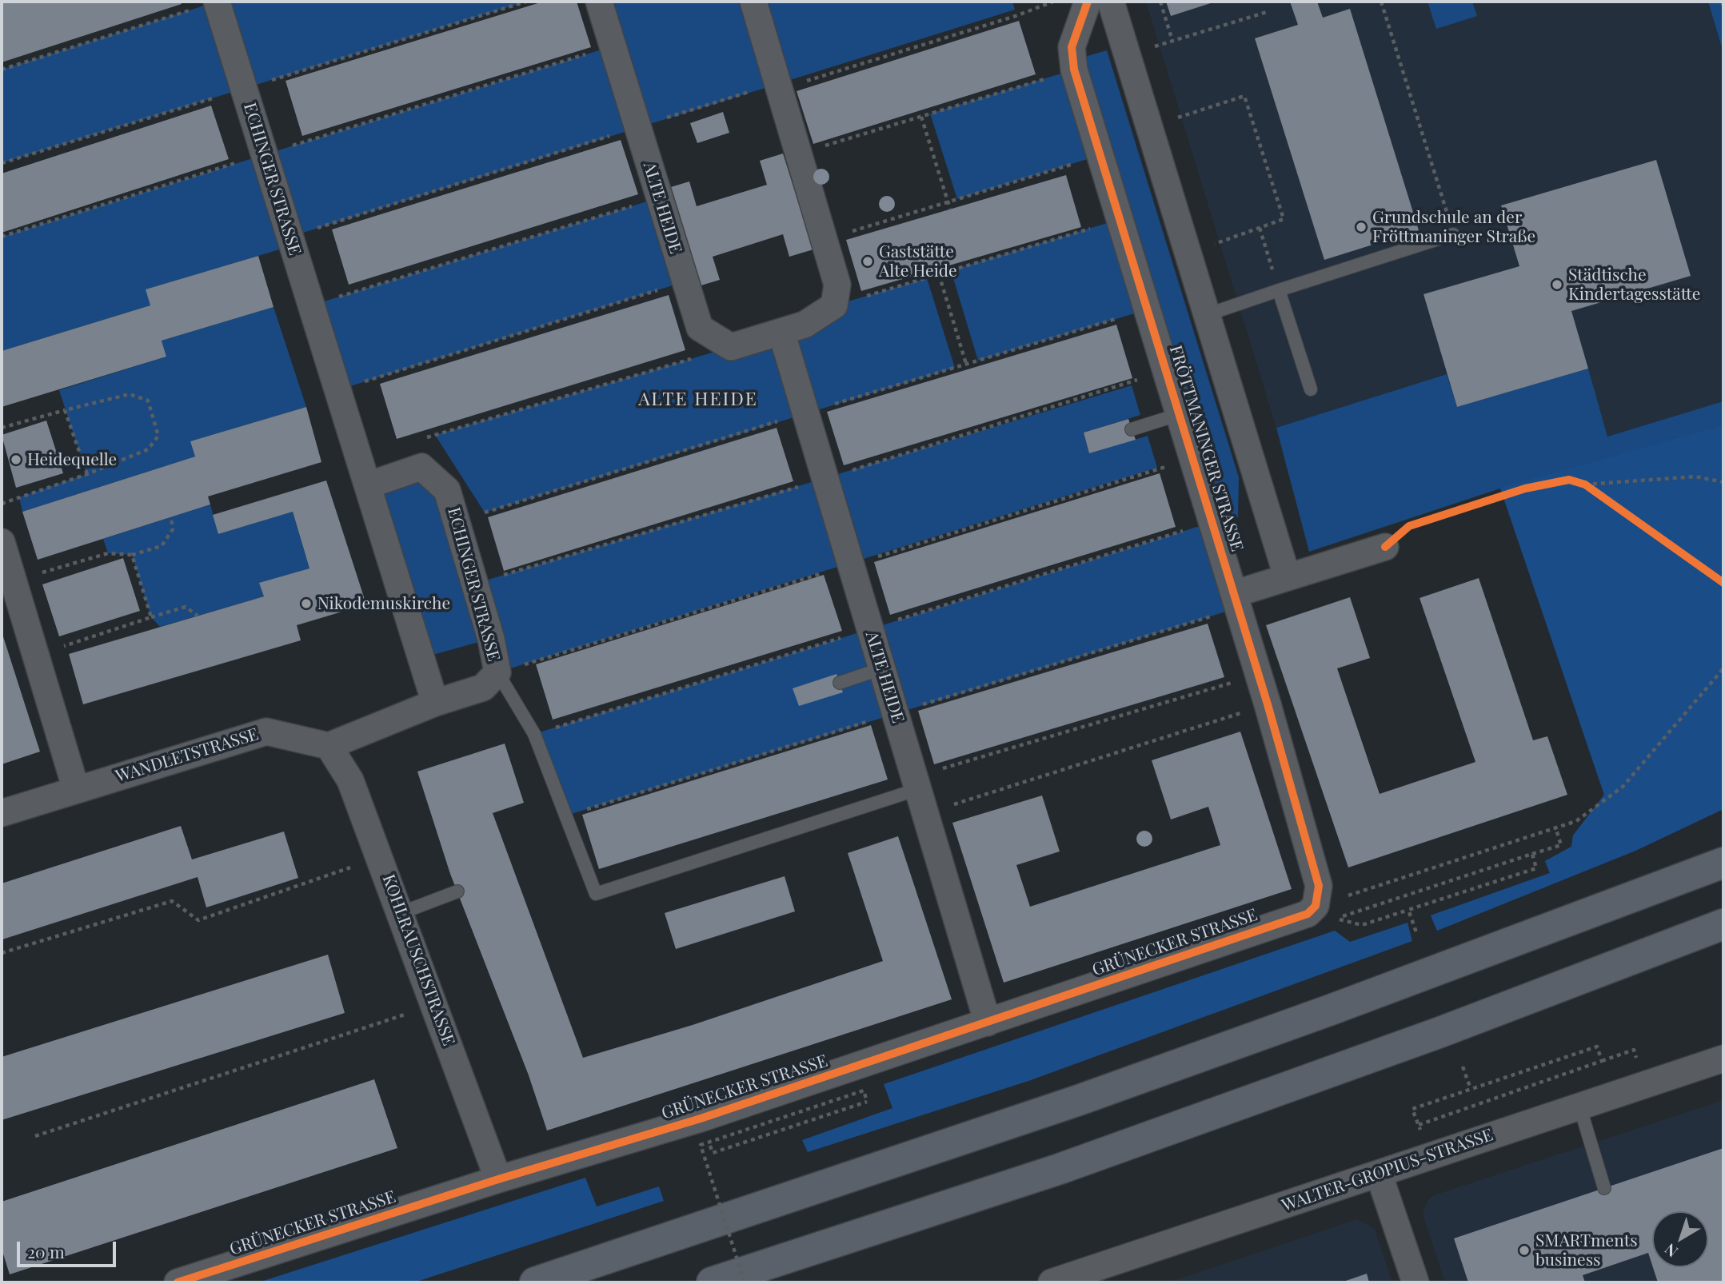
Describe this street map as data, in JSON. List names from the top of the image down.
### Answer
{
  "streets": {
    "street": [
      "ECHINGER STRASSE",
      "ALTE HEIDE",
      "FRÖTTMANINGER STRASSE",
      "WANDLETSTRASSE",
      "GRÜNECKER STRASSE",
      "KOHLRAUSCHSTRASSE",
      "WALTER-GROPIUS-STRASSE"
    ]
  },
  "crossings": [
    ["ALTE HEIDE", "GRÜNECKER STRASSE"],
    ["FRÖTTMANINGER STRASSE", "GRÜNECKER STRASSE"],
    ["WANDLETSTRASSE", "KOHLRAUSCHSTRASSE"],
    ["GRÜNECKER STRASSE", "KOHLRAUSCHSTRASSE"]
  ],
  "districts": ["ALTE HEIDE"],
  "places": [
    "Grundschule an der Fröttmaninger Straße",
    "Gaststätte Alte Heide",
    "Städtische Kindertagesstätte",
    "Heidequelle",
    "Nikodemuskirche",
    "SMARTments business"
  ],
  "scale_bar": "20 m",
  "north": "bottom left"
}
